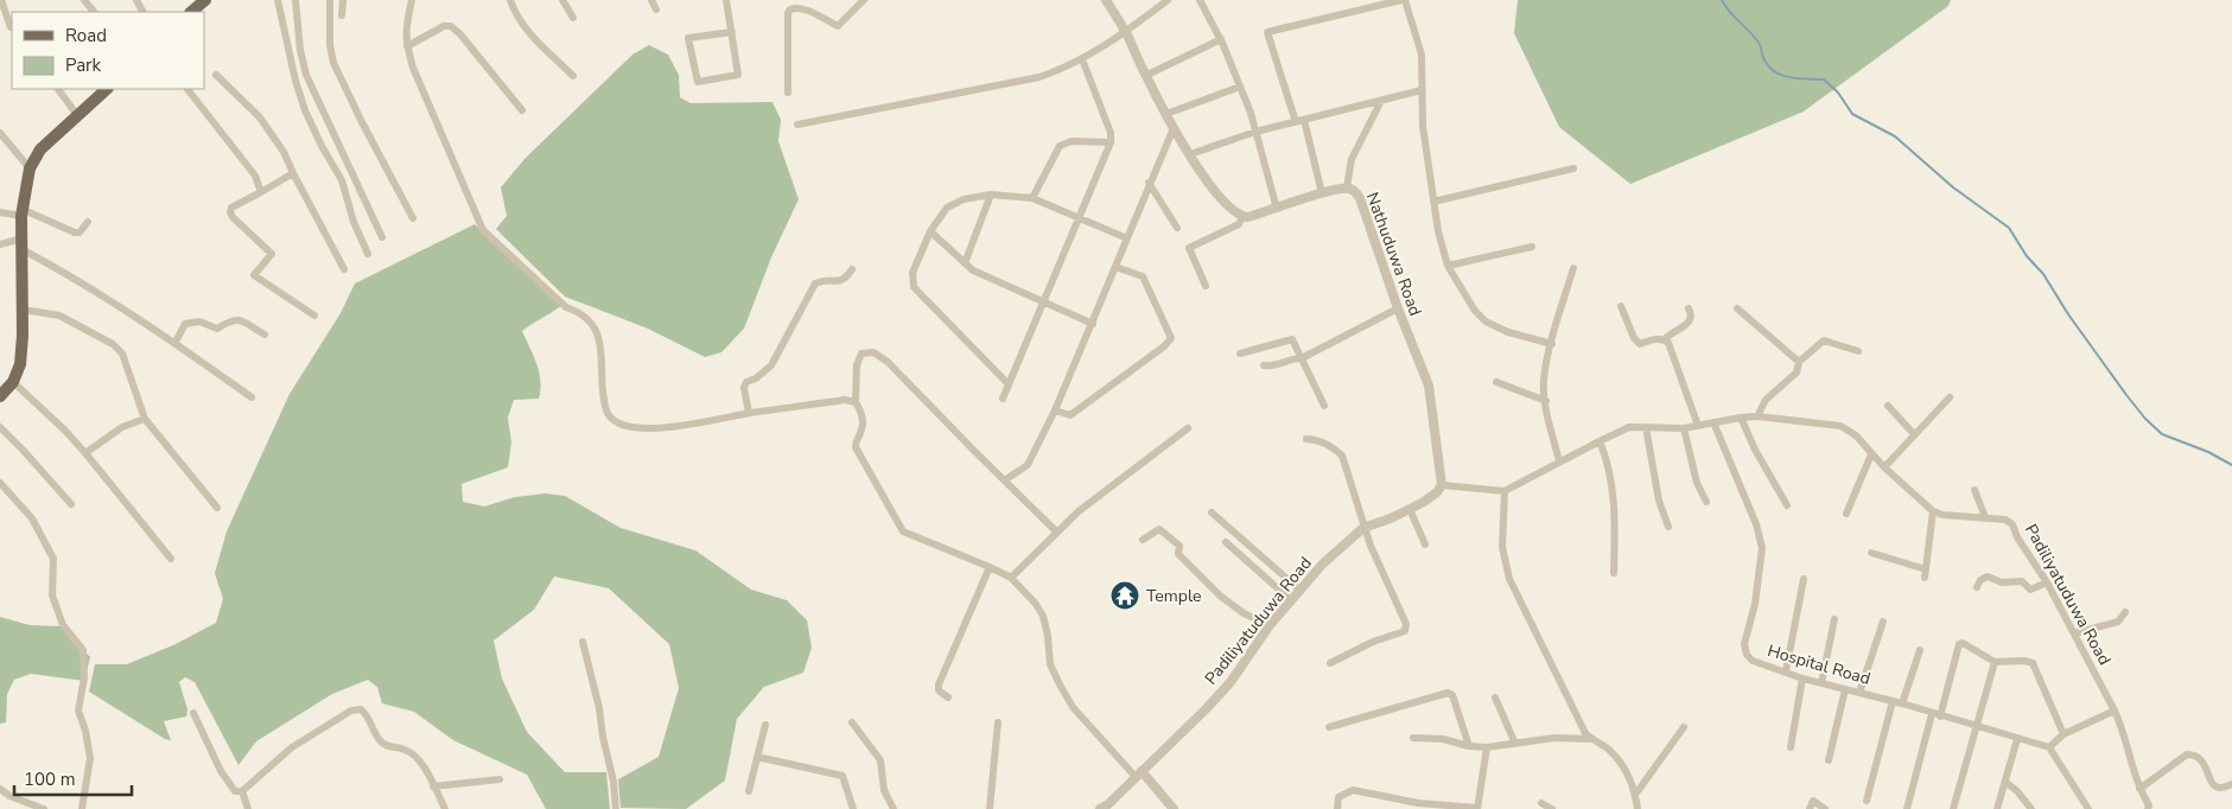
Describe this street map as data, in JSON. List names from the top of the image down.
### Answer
{
  "streets": {
    "street": ["Nathuduwa Road", "Padiliyatuduwa Road", "Hospital Road"]
  },
  "crossings": [
    ["Nathuduwa Road", "Padiliyatuduwa Road"]
  ],
  "places": {
    "temple": ["Temple"]
  },
  "legend": ["Road", "Park"],
  "scale_bar": "100 m"
}
